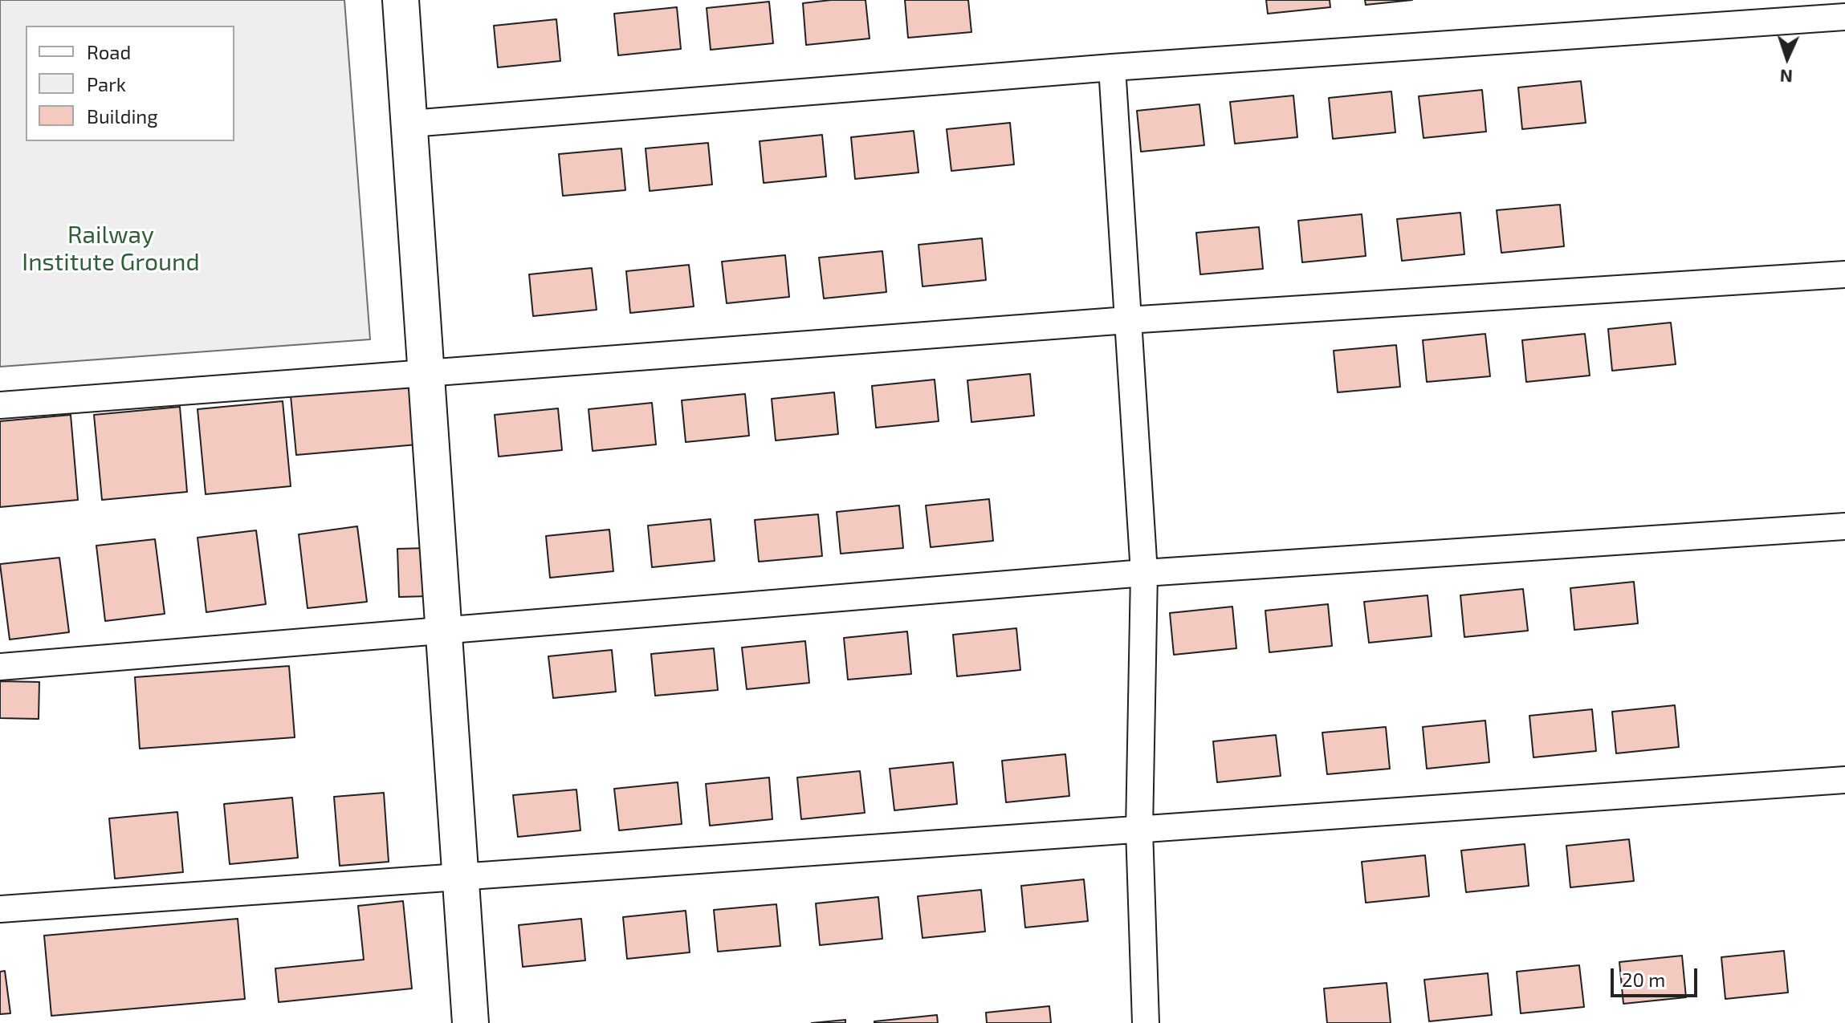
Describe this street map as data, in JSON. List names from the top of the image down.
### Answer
{
  "parks": ["Railway Institute Ground"],
  "legend": ["Road", "Park", "Building"],
  "scale_bar": "20 m",
  "north": "bottom"
}
